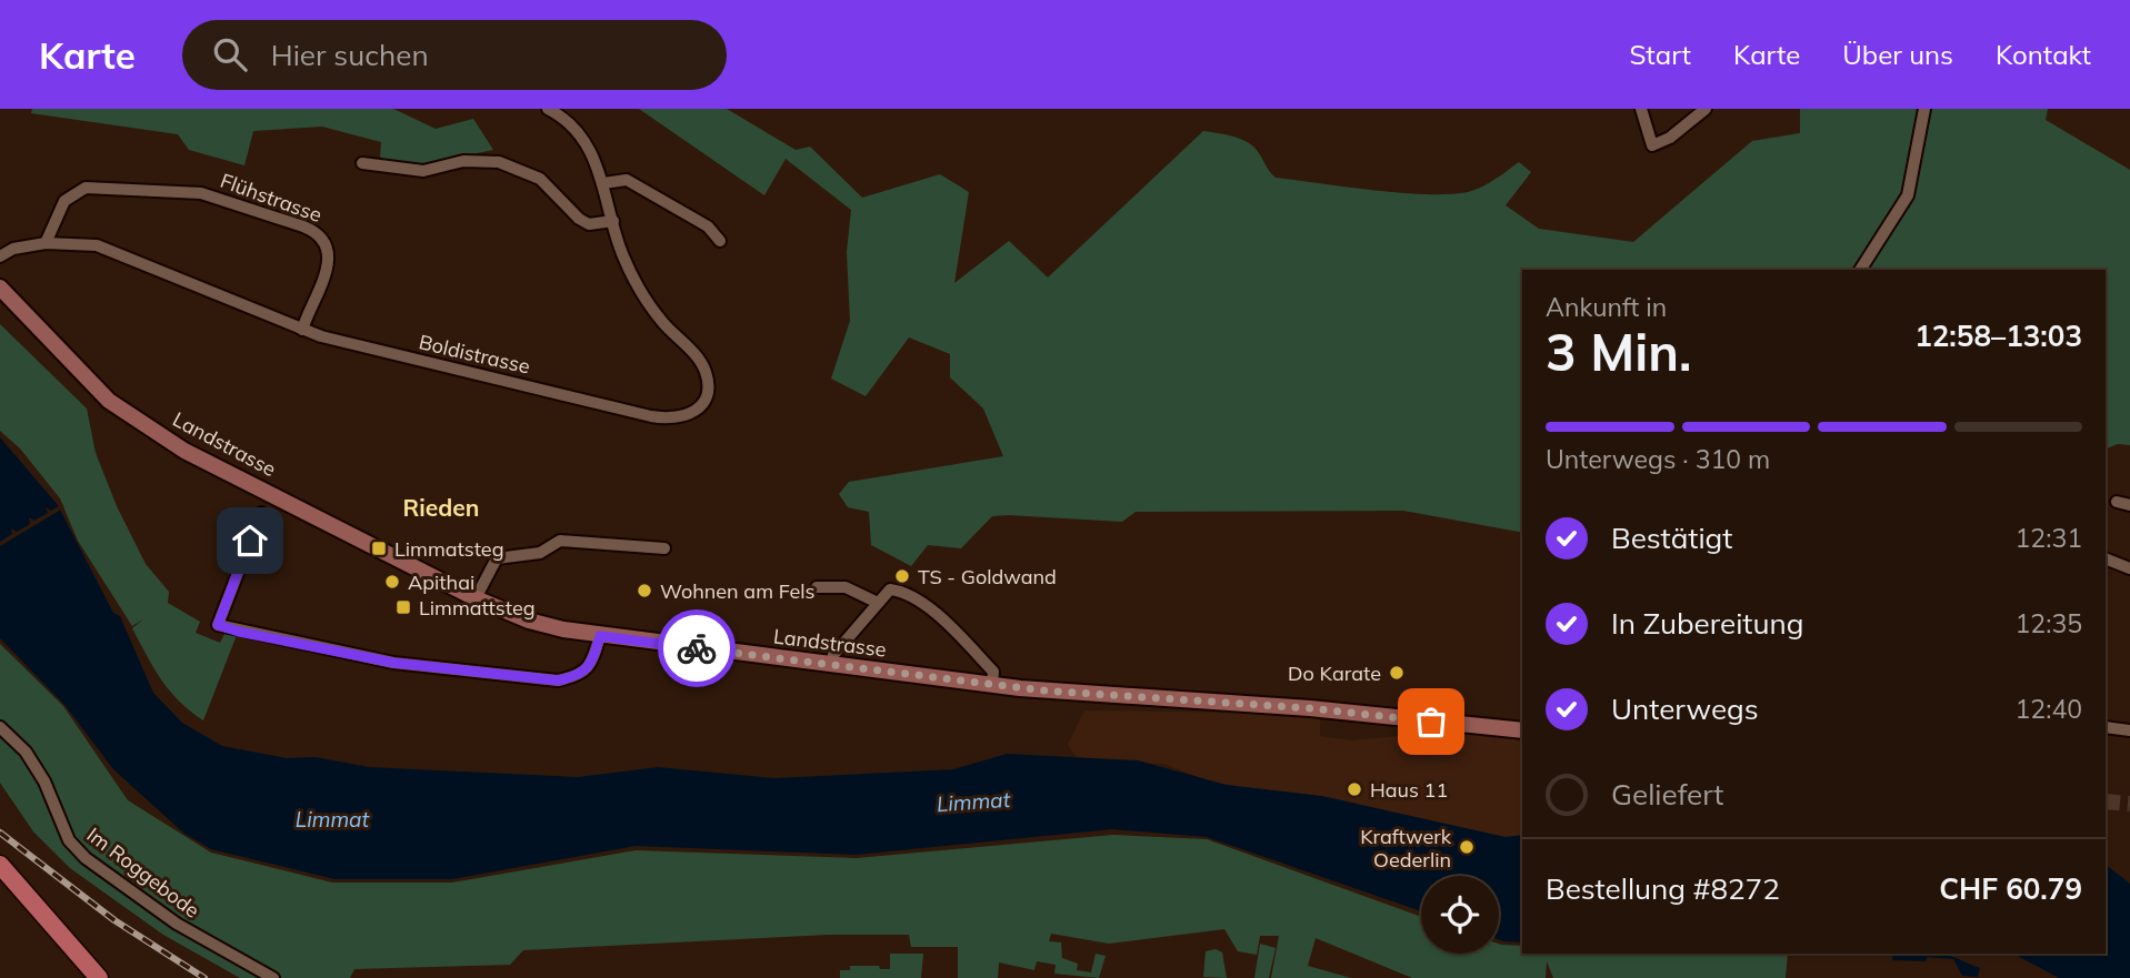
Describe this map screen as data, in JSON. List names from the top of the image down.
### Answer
{
  "streets": {
    "main road": ["Landstrasse"],
    "street": ["Flühstrasse", "Boldistrasse", "Im Roggebode"]
  },
  "crossings": [
    ["Flühstrasse", "Boldistrasse"]
  ],
  "districts": ["Rieden"],
  "water": ["Limmat"],
  "places": {
    "transit": ["Limmatsteg", "Limmattsteg"],
    "other": [
      "TS - Goldwand",
      "Apithai",
      "Wohnen am Fels",
      "Do Karate",
      "Haus 11",
      "Kraftwerk Oederlin"
    ]
  },
  "page": {
    "header": "Karte",
    "search": "Hier suchen",
    "nav": [
      "Start",
      "Karte",
      "Über uns",
      "Kontakt"
    ],
    "heading": ["3 Min.", "Ankunft in", "12:58–13:03"],
    "panel": ["Bestellung #8272", "CHF 60.79"],
    "bar": "Unterwegs · 310 m",
    "list": [
      ["Bestätigt", "12:31"],
      ["In Zubereitung", "12:35"],
      ["Unterwegs", "12:40"],
      "Geliefert"
    ]
  }
}
